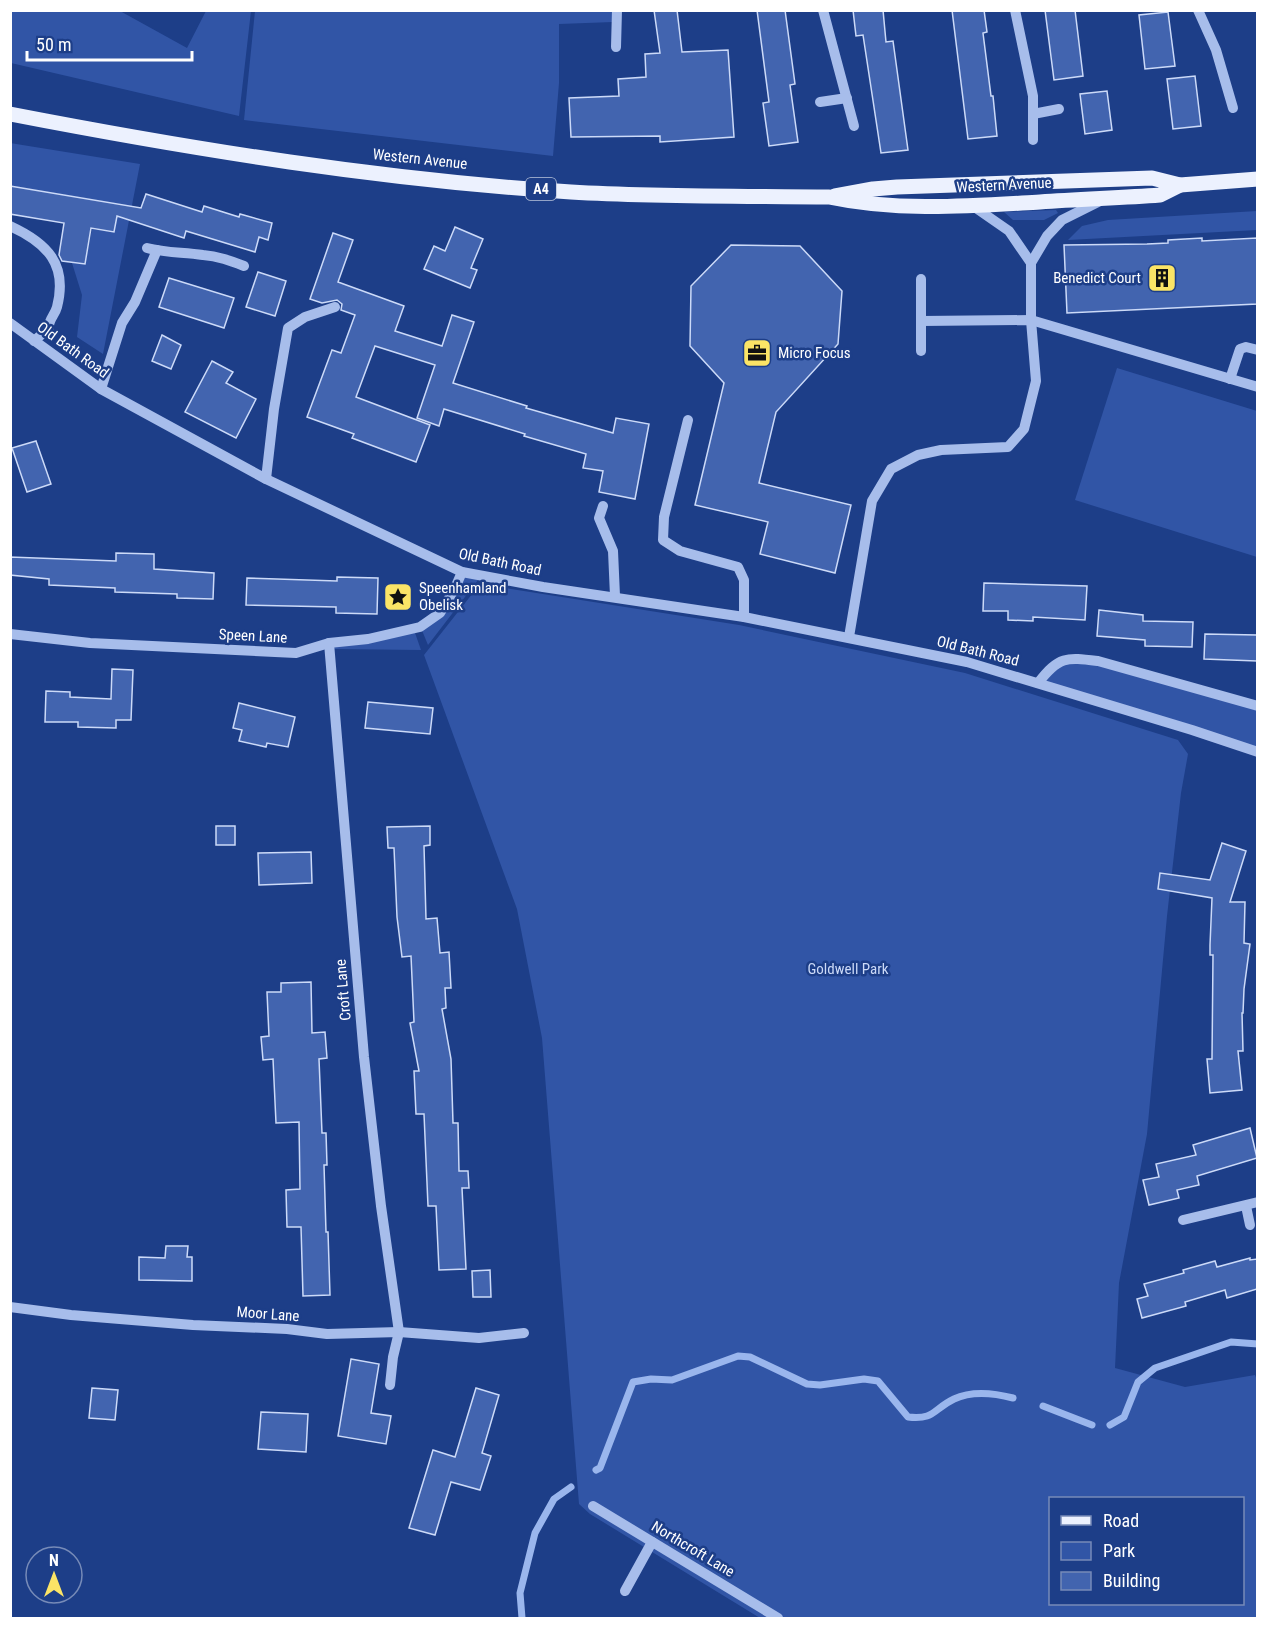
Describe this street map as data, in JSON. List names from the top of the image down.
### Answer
{
  "streets": {
    "main road": ["Western Avenue", "A4"],
    "street": [
      "Old Bath Road",
      "Speen Lane",
      "Croft Lane",
      "Moor Lane",
      "Northcroft Lane"
    ]
  },
  "crossings": [
    ["Old Bath Road", "Speen Lane"],
    ["Speen Lane", "Croft Lane"],
    ["Croft Lane", "Moor Lane"]
  ],
  "parks": ["Goldwell Park"],
  "places": {
    "building": ["Benedict Court"],
    "office": ["Micro Focus"],
    "place": ["Speenhamland Obelisk"]
  },
  "legend": ["Road", "Park", "Building"],
  "scale_bar": "50 m",
  "north": "top"
}
